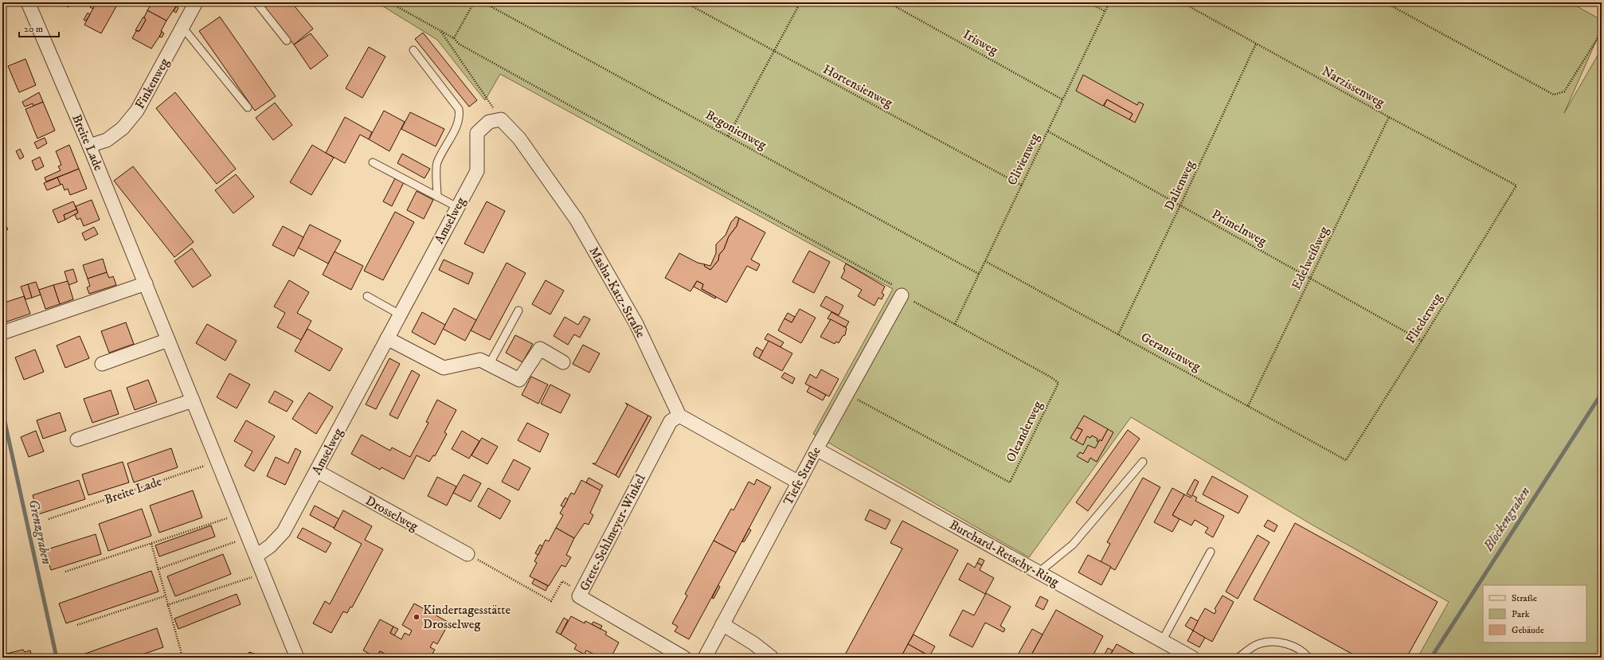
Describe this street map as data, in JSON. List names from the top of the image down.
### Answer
{
  "streets": {
    "street": [
      "Finkenweg",
      "Breite Lade",
      "Amselweg",
      "Masha-Katz-Straße",
      "Tiefe Straße",
      "Drosselweg",
      "Grete-Sehlmeyer-Winkel",
      "Burchard-Retschy-Ring"
    ],
    "path": [
      "Irisweg",
      "Hortensienweg",
      "Narzissenweg",
      "Begonienweg",
      "Clivienweg",
      "Dalienweg",
      "Primelnweg",
      "Edelweißweg",
      "Fliederweg",
      "Geranienweg",
      "Oleanderweg"
    ]
  },
  "crossings": [
    ["Irisweg", "Clivienweg"],
    ["Finkenweg", "Breite Lade"],
    ["Hortensienweg", "Clivienweg"],
    ["Narzissenweg", "Dalienweg"],
    ["Narzissenweg", "Edelweißweg"],
    ["Narzissenweg", "Fliederweg"],
    ["Begonienweg", "Clivienweg"],
    ["Breite Lade", "Amselweg"],
    ["Clivienweg", "Primelnweg"],
    ["Clivienweg", "Geranienweg"],
    ["Clivienweg", "Oleanderweg"],
    ["Dalienweg", "Primelnweg"],
    ["Dalienweg", "Geranienweg"],
    ["Amselweg", "Masha-Katz-Straße"],
    ["Amselweg", "Drosselweg"],
    ["Primelnweg", "Edelweißweg"],
    ["Primelnweg", "Fliederweg"],
    ["Edelweißweg", "Geranienweg"],
    ["Masha-Katz-Straße", "Grete-Sehlmeyer-Winkel"],
    ["Fliederweg", "Geranienweg"],
    ["Oleanderweg", "Tiefe Straße"],
    ["Tiefe Straße", "Burchard-Retschy-Ring"]
  ],
  "water": ["Blöckengraben", "Grenzgraben"],
  "places": ["Kindertagesstätte Drosselweg"],
  "legend": ["Straße", "Park", "Gebäude"],
  "scale_bar": "20 m"
}
